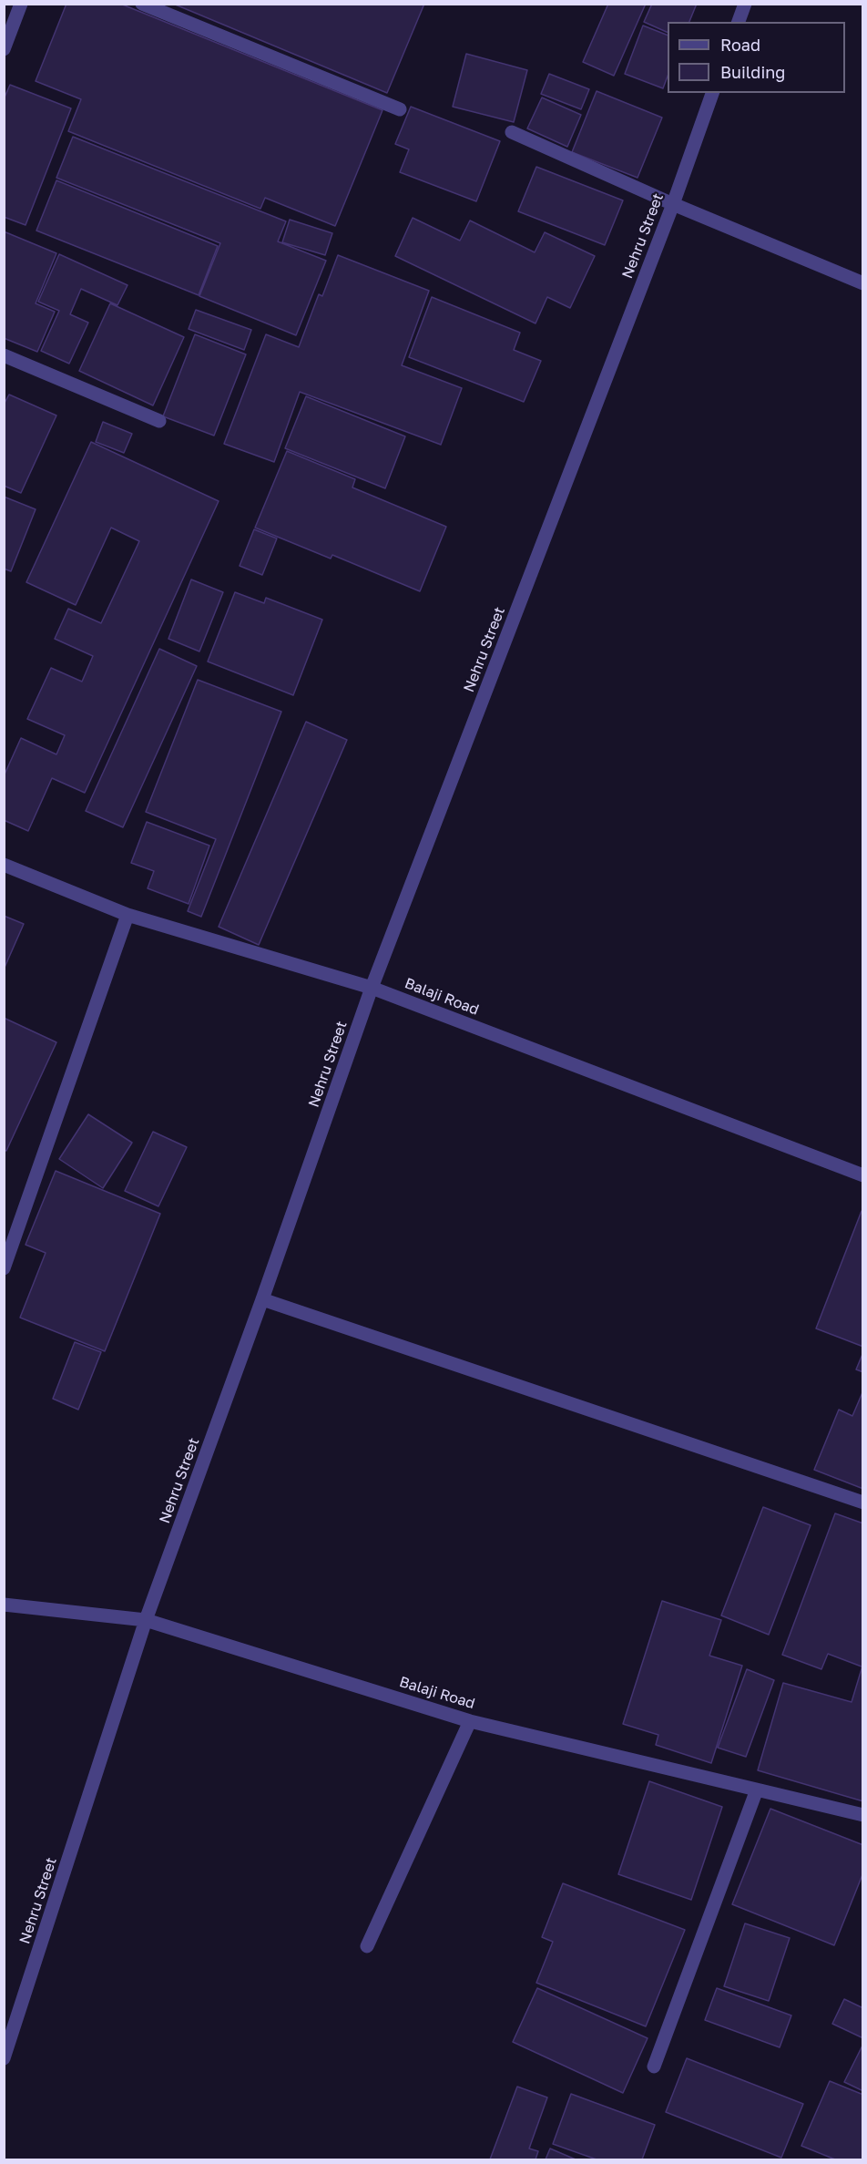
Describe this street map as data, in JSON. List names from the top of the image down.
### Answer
{
  "streets": {
    "street": ["Nehru Street", "Balaji Road"]
  },
  "crossings": [
    ["Nehru Street", "Balaji Road"]
  ],
  "legend": ["Road", "Building"]
}
